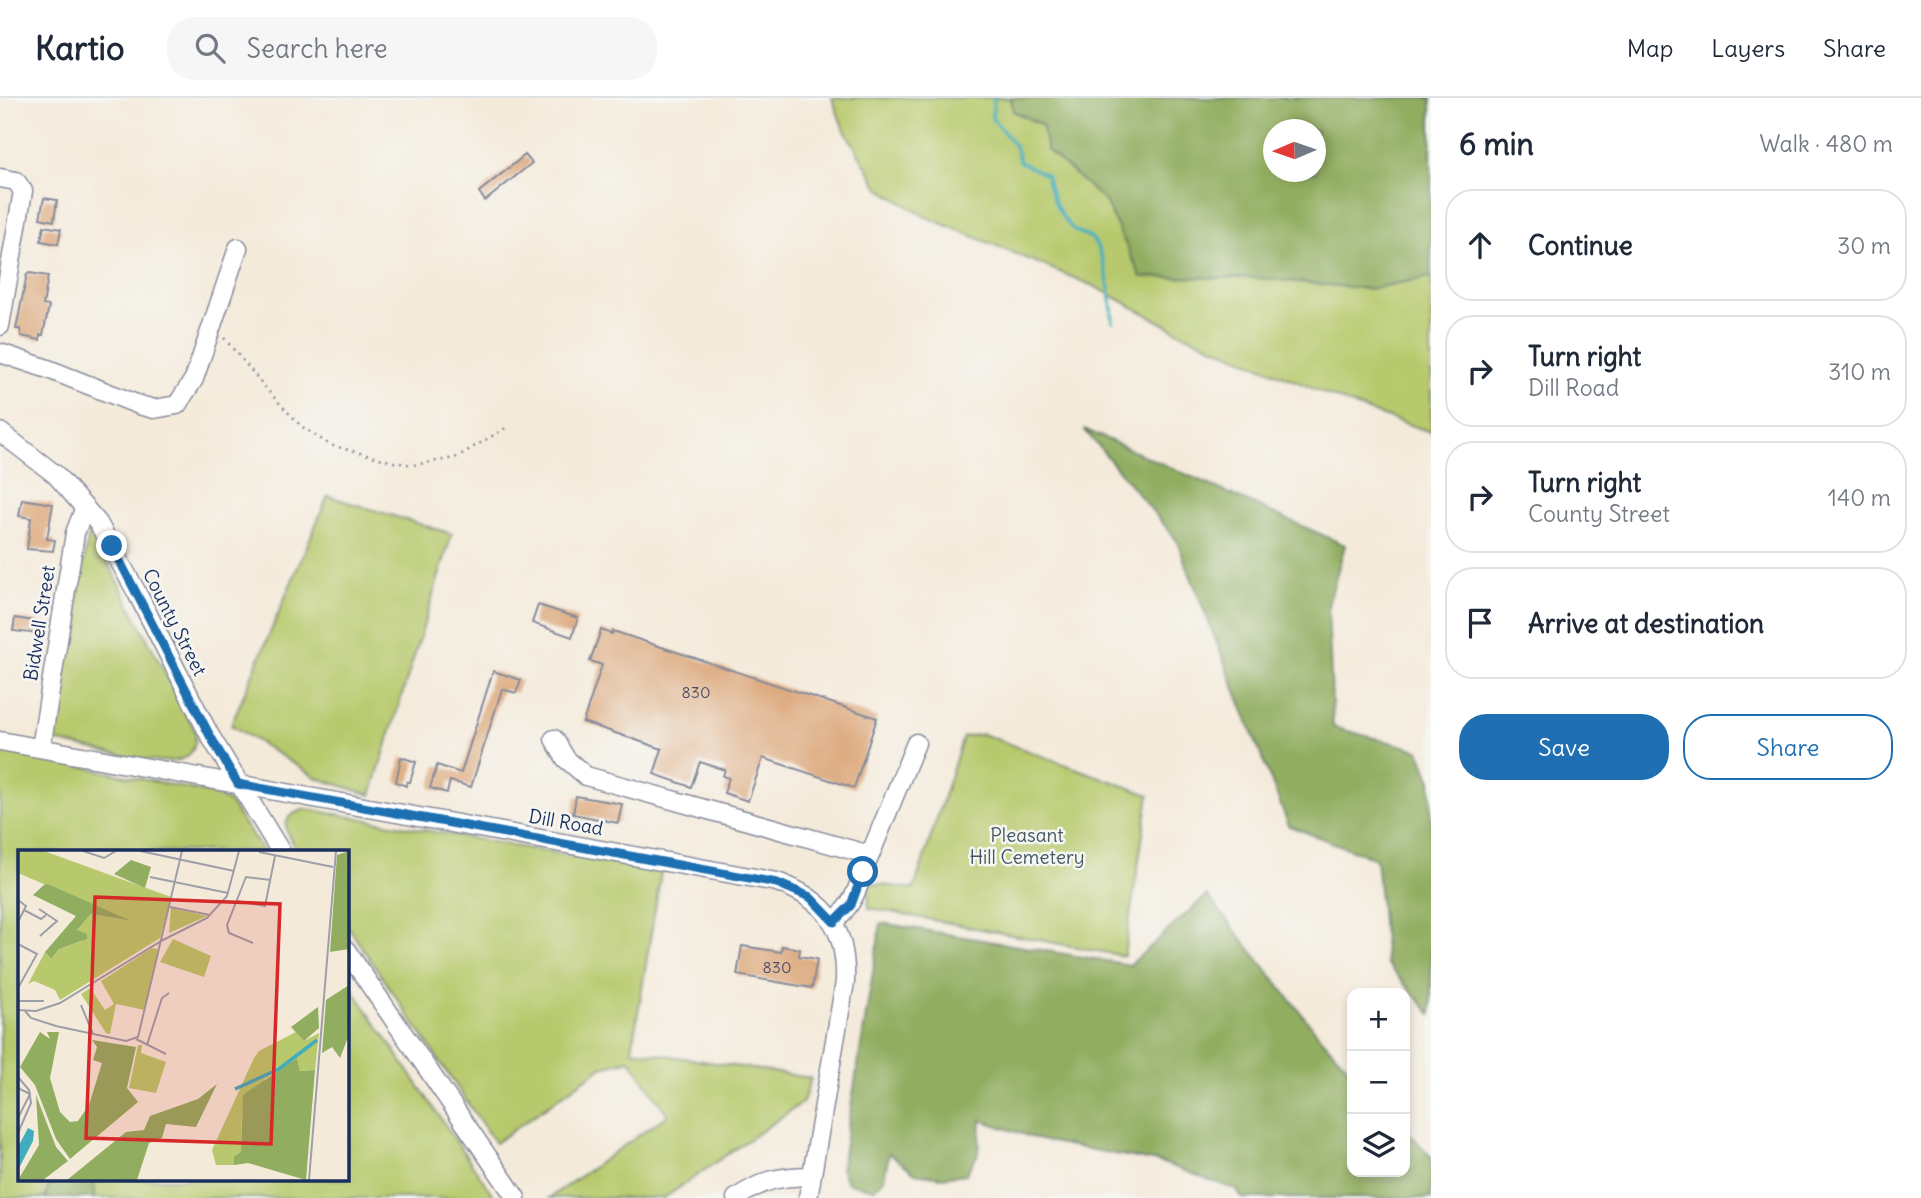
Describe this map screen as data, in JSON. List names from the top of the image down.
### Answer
{
  "streets": {
    "street": ["County Street", "Bidwell Street", "Dill Road"]
  },
  "crossings": [
    ["County Street", "Bidwell Street"],
    ["County Street", "Dill Road"],
    ["Bidwell Street", "Dill Road"]
  ],
  "parks": ["Pleasant Hill Cemetery"],
  "house_numbers": ["830", "830"],
  "north": "left",
  "page": {
    "header": "Kartio",
    "search": "Search here",
    "nav": ["Map", "Layers", "Share"],
    "heading": ["6 min", "Walk · 480 m"],
    "list": [
      ["Continue", "30 m"],
      ["Turn right", "Dill Road", "310 m"],
      ["Turn right", "County Street", "140 m"],
      "Arrive at destination"
    ],
    "buttons": ["Save", "Share"],
    "map_buttons": ["+", "−"]
  }
}
